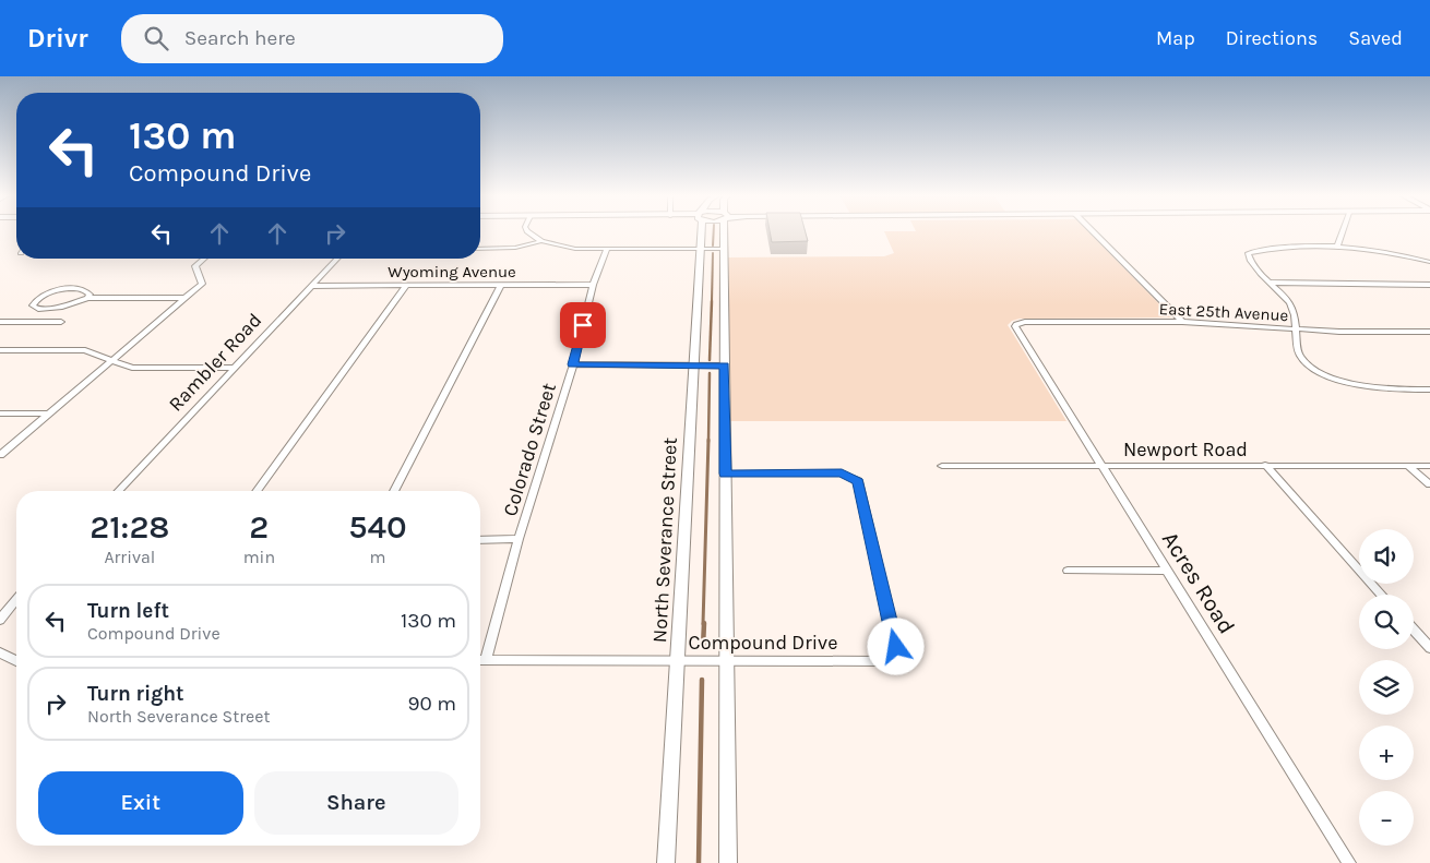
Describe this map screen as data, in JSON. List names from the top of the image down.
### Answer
{
  "streets": {
    "street": [
      "Wyoming Avenue",
      "East 25th Avenue",
      "Rambler Road",
      "Colorado Street",
      "Newport Road",
      "North Severance Street",
      "Acres Road",
      "Compound Drive"
    ]
  },
  "crossings": [
    ["Wyoming Avenue", "Rambler Road"],
    ["Wyoming Avenue", "Colorado Street"],
    ["East 25th Avenue", "Acres Road"],
    ["Colorado Street", "Compound Drive"],
    ["Newport Road", "Acres Road"],
    ["North Severance Street", "Compound Drive"]
  ],
  "page": {
    "header": "Drivr",
    "search": "Search here",
    "nav": ["Map", "Directions", "Saved"],
    "turn": ["130 m", "Compound Drive"],
    "eta": [
      "21:28",
      "Arrival",
      "2",
      "min",
      "540",
      "m"
    ],
    "map_buttons": ["+", "−"],
    "list": [
      {
        "name": "Turn left",
        "note": "Compound Drive",
        "value": "130 m"
      },
      {
        "name": "Turn right",
        "note": "North Severance Street",
        "value": "90 m"
      }
    ],
    "buttons": ["Exit", "Share"]
  }
}
